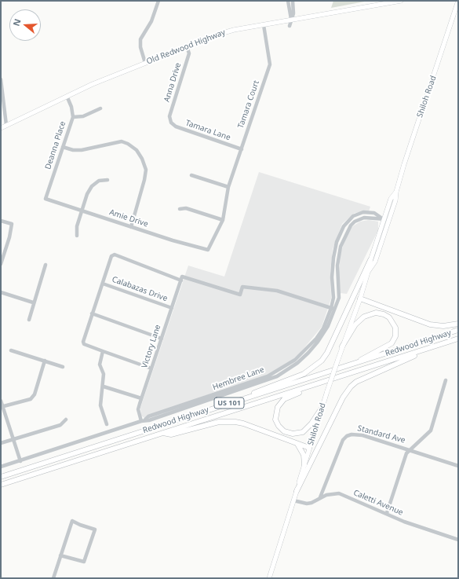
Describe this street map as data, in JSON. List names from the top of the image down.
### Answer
{
  "streets": {
    "highway": ["Redwood Highway", "US 101"],
    "main road": ["Old Redwood Highway", "Shiloh Road"],
    "street": [
      "Anna Drive",
      "Tamara Court",
      "Tamara Lane",
      "Deanna Place",
      "Amie Drive",
      "Calabazas Drive",
      "Victory Lane",
      "Hembree Lane",
      "Standard Ave",
      "Caletti Avenue"
    ]
  },
  "crossings": [
    ["Old Redwood Highway", "Anna Drive"],
    ["Old Redwood Highway", "Tamara Court"],
    ["Old Redwood Highway", "Deanna Place"],
    ["Anna Drive", "Tamara Lane"],
    ["Shiloh Road", "Hembree Lane"],
    ["Shiloh Road", "Caletti Avenue"],
    ["Tamara Court", "Tamara Lane"],
    ["Tamara Court", "Amie Drive"],
    ["Deanna Place", "Amie Drive"],
    ["Calabazas Drive", "Victory Lane"],
    ["Victory Lane", "Hembree Lane"],
    ["Standard Ave", "Caletti Avenue"]
  ],
  "north": "left"
}
